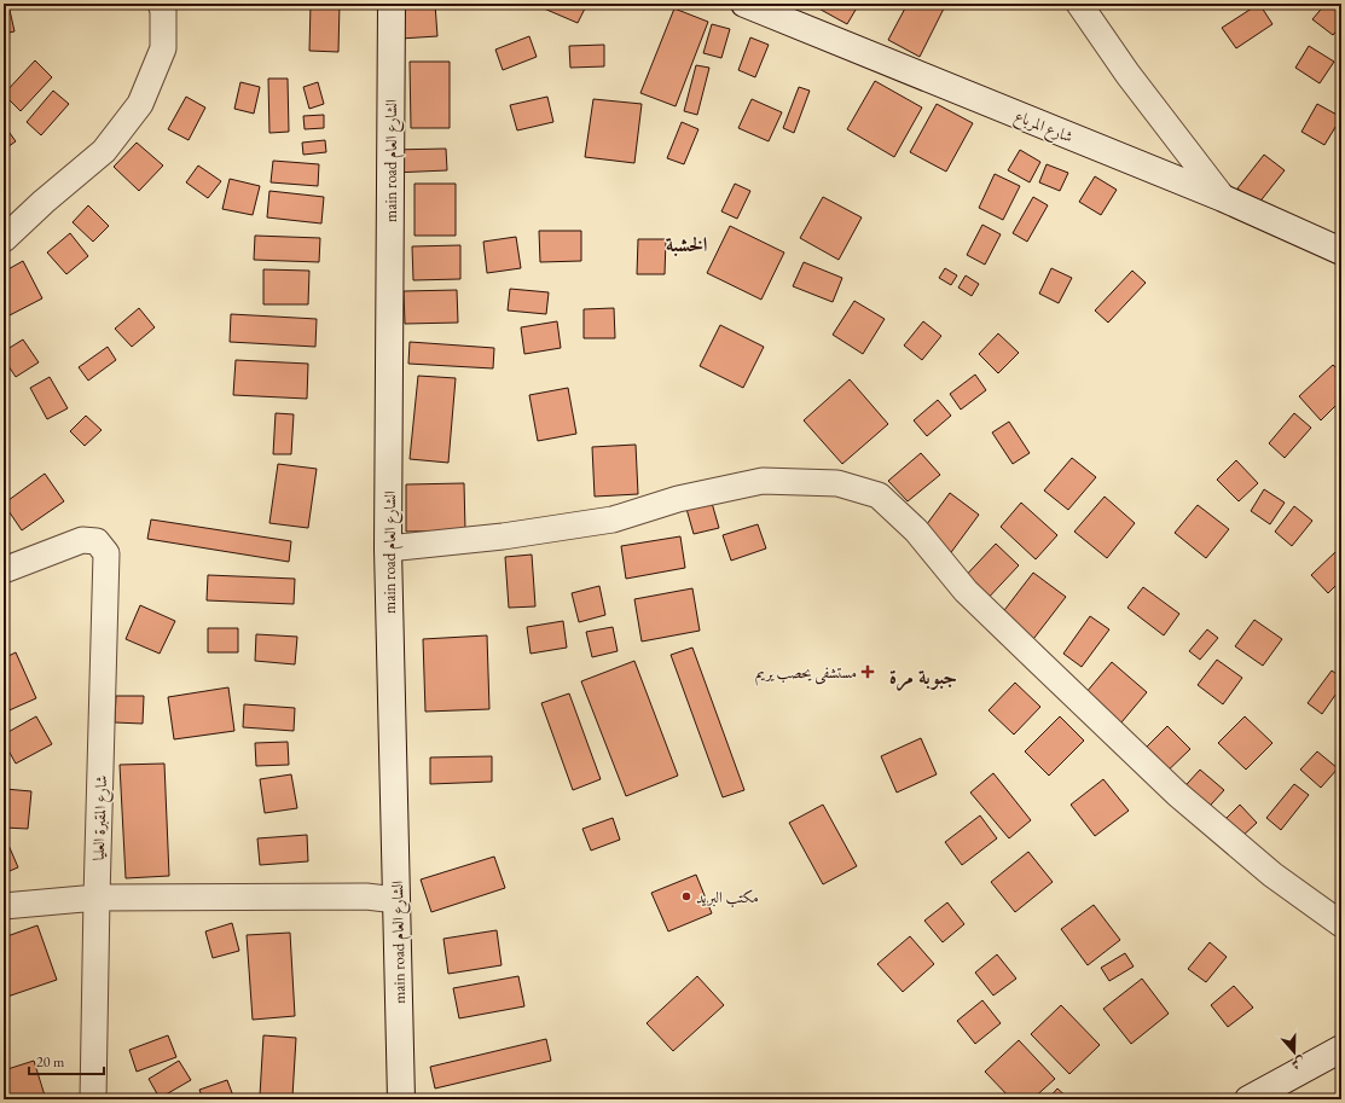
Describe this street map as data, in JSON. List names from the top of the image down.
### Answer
{
  "streets": {
    "main road": ["شارع المرباع", "main road الشارع العام"],
    "street": ["شارع المقبرة العليا"]
  },
  "districts": ["الخشبة", "جبوبة مرة"],
  "places": {
    "health": ["مستشفى يحصب يريم"],
    "other": ["مكتب البريد"]
  },
  "scale_bar": "20 m",
  "north": "bottom"
}
